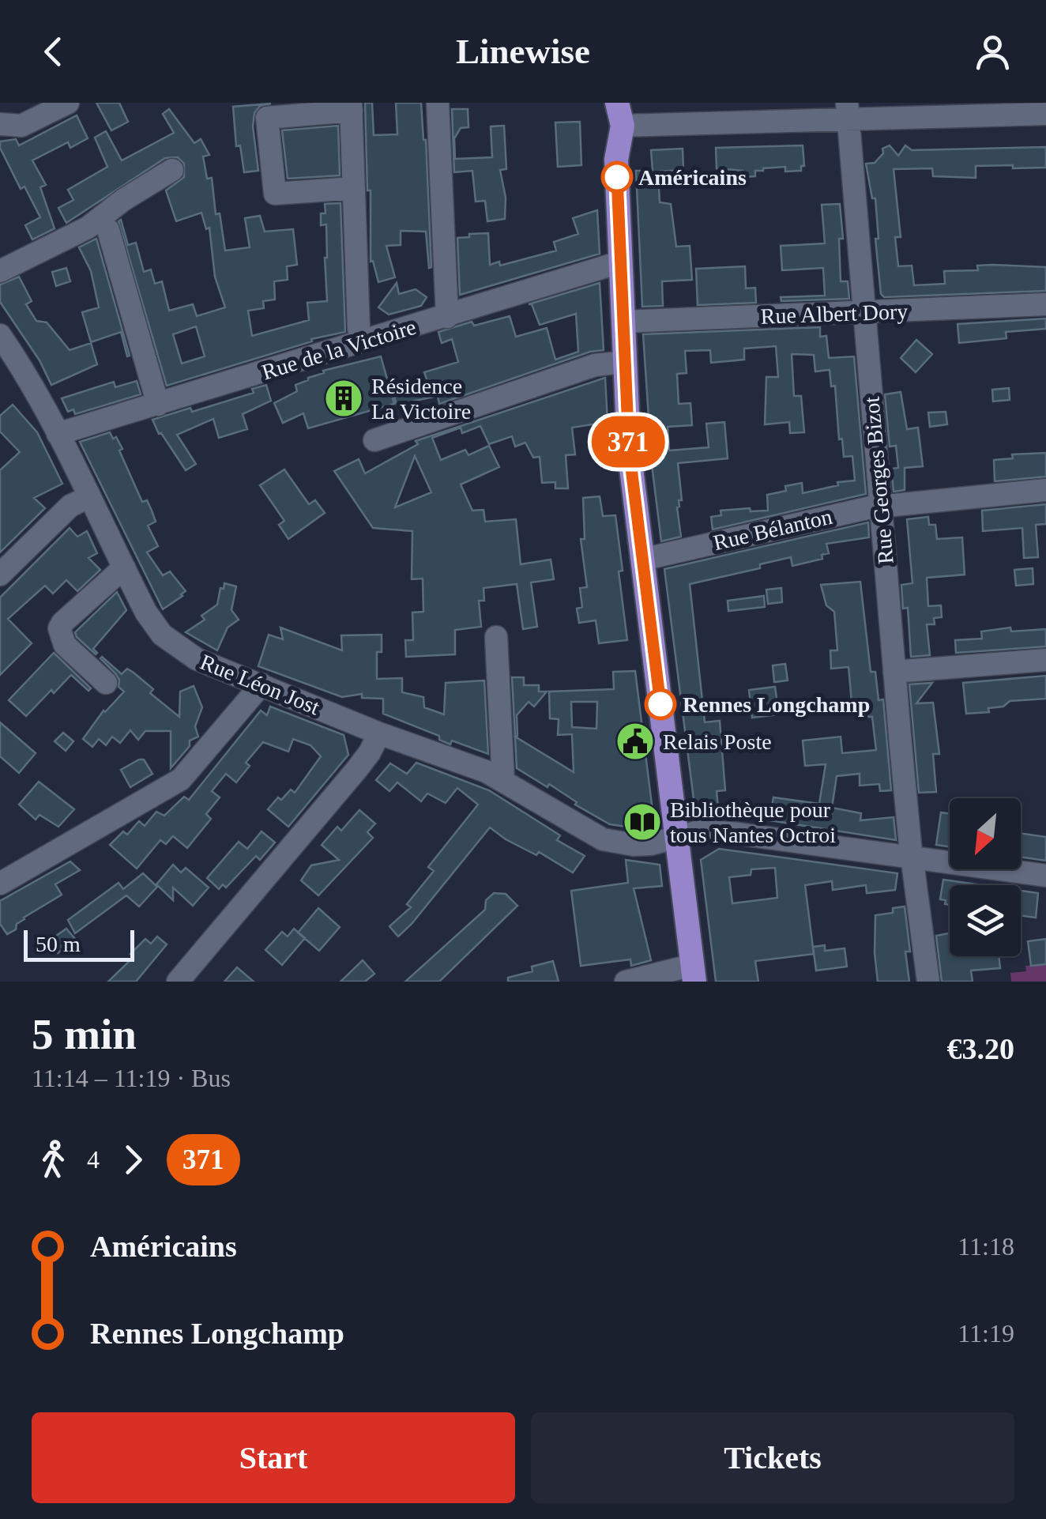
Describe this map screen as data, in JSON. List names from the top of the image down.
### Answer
{
  "streets": {
    "street": [
      "Rue Albert Dory",
      "Rue de la Victoire",
      "Rue Georges Bizot",
      "Rue Bélanton",
      "Rue Léon Jost"
    ]
  },
  "crossings": [
    ["Rue Albert Dory", "Rue Georges Bizot"],
    ["Rue de la Victoire", "Rue Léon Jost"],
    ["Rue Georges Bizot", "Rue Bélanton"],
    ["Rue Georges Bizot", "Rue Léon Jost"]
  ],
  "places": {
    "other": ["Américains", "Rennes Longchamp"],
    "building": ["Résidence La Victoire"],
    "public building": ["Relais Poste"],
    "library": ["Bibliothèque pour tous Nantes Octroi"]
  },
  "lines": ["bus line 371"],
  "scale_bar": "50 m",
  "north": "bottom left",
  "page": {
    "header": "Linewise",
    "on_map": "371",
    "scale": "50 m",
    "heading": ["5 min", "11:14 – 11:19 · Bus", "€3.20"],
    "legs": ["4", "371"],
    "list": [
      {
        "name": "Américains",
        "value": "11:18"
      },
      {
        "name": "Rennes Longchamp",
        "value": "11:19"
      }
    ],
    "buttons": ["Start", "Tickets"]
  }
}
